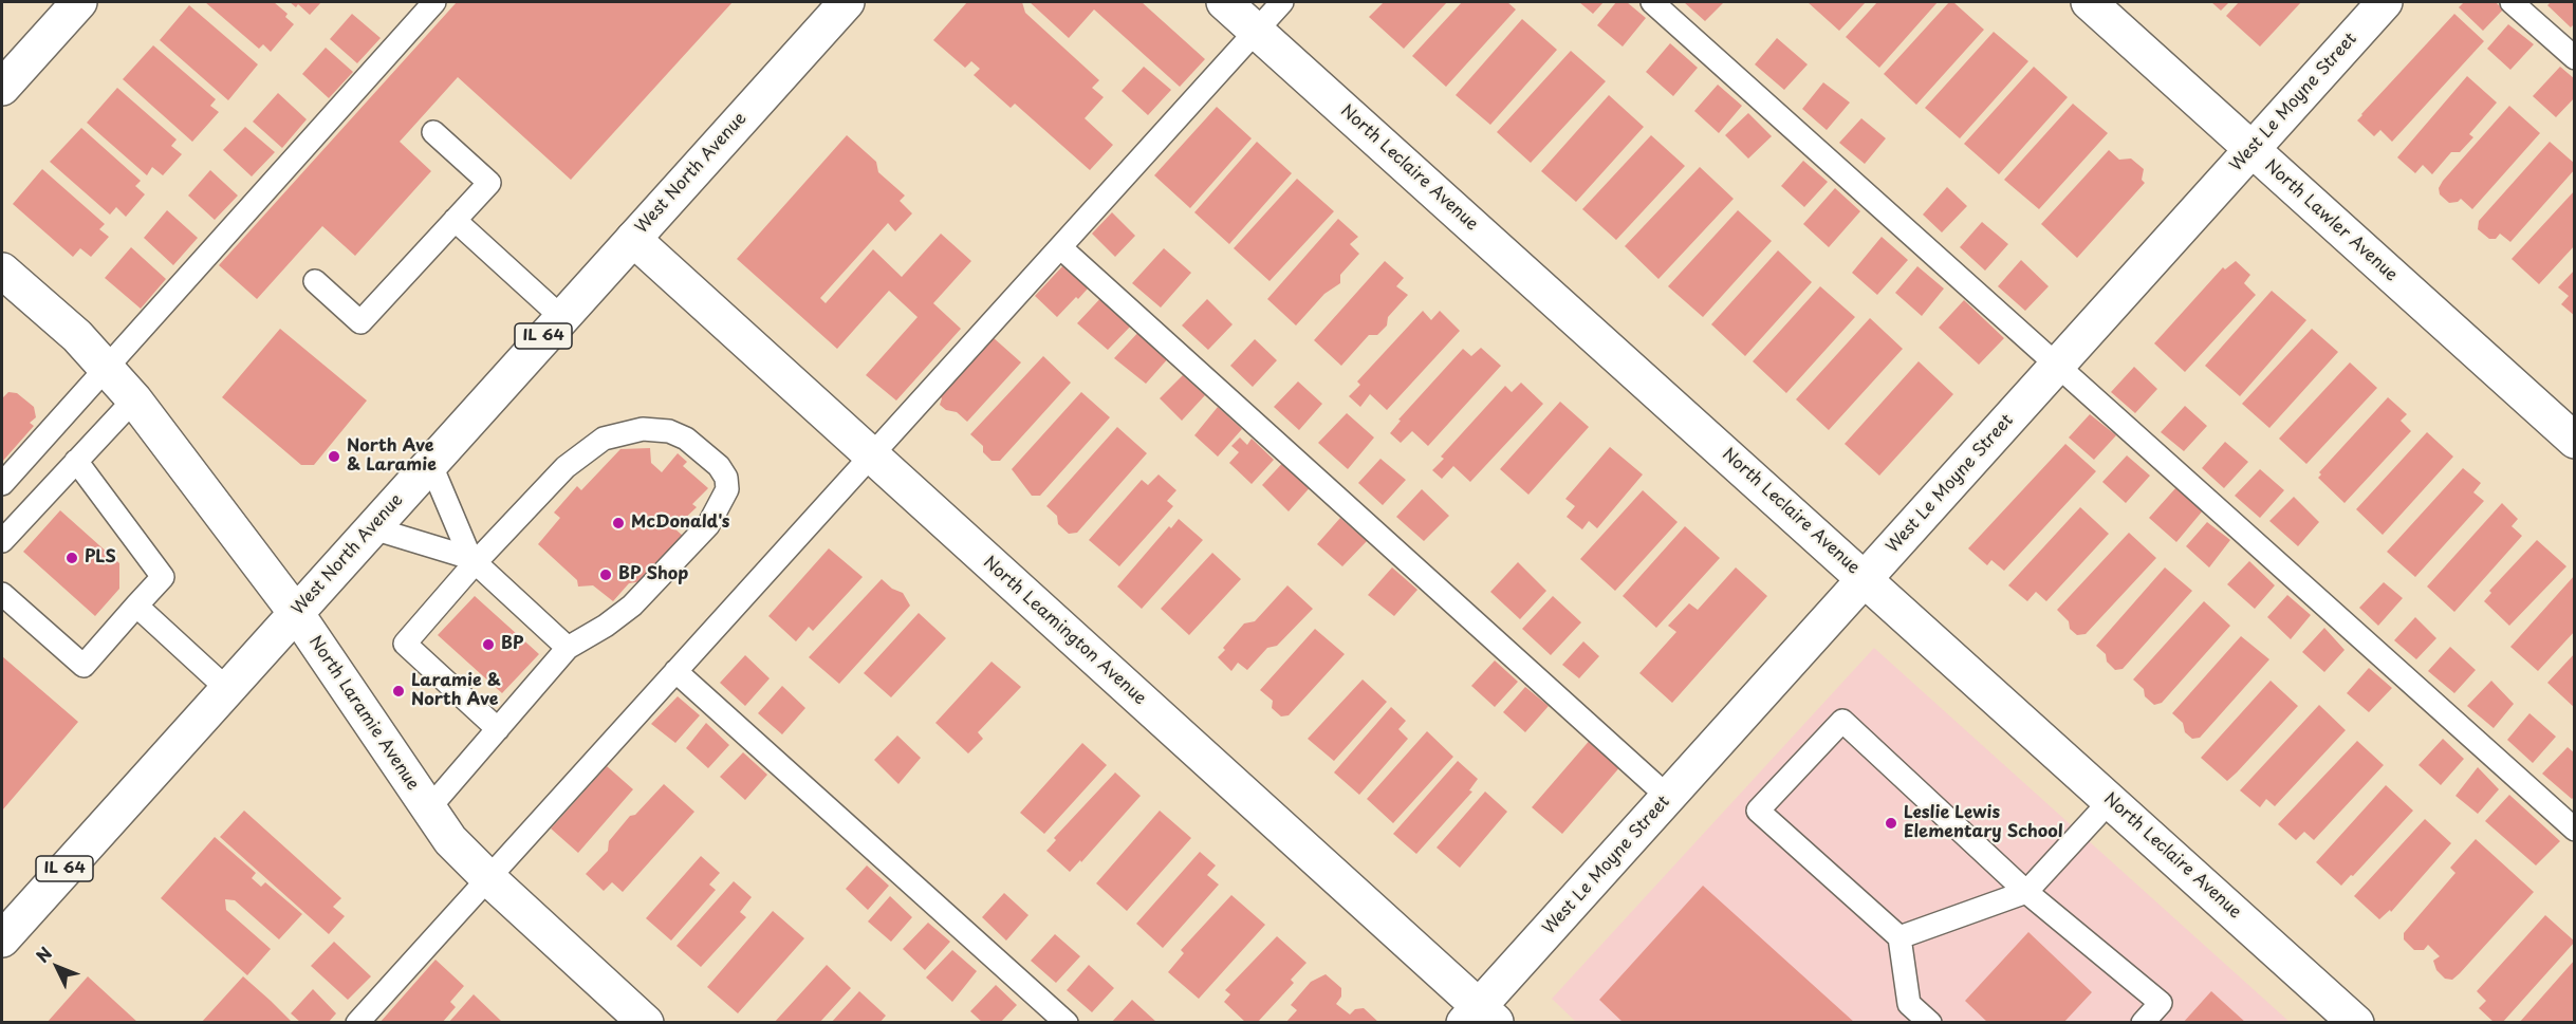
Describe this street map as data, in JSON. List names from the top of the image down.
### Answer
{
  "streets": {
    "street": [
      "West Le Moyne Street",
      "North Leclaire Avenue",
      "West North Avenue",
      "North Lawler Avenue",
      "IL 64",
      "North Leamington Avenue",
      "North Laramie Avenue"
    ]
  },
  "crossings": [
    ["West Le Moyne Street", "North Leclaire Avenue"],
    ["West Le Moyne Street", "North Lawler Avenue"],
    ["West Le Moyne Street", "North Leamington Avenue"],
    ["West North Avenue", "North Leamington Avenue"],
    ["West North Avenue", "North Laramie Avenue"]
  ],
  "places": [
    "North Ave & Laramie",
    "McDonald's",
    "PLS",
    "BP Shop",
    "BP",
    "Laramie & North Ave",
    "Leslie Lewis Elementary School"
  ],
  "north": "top left"
}
